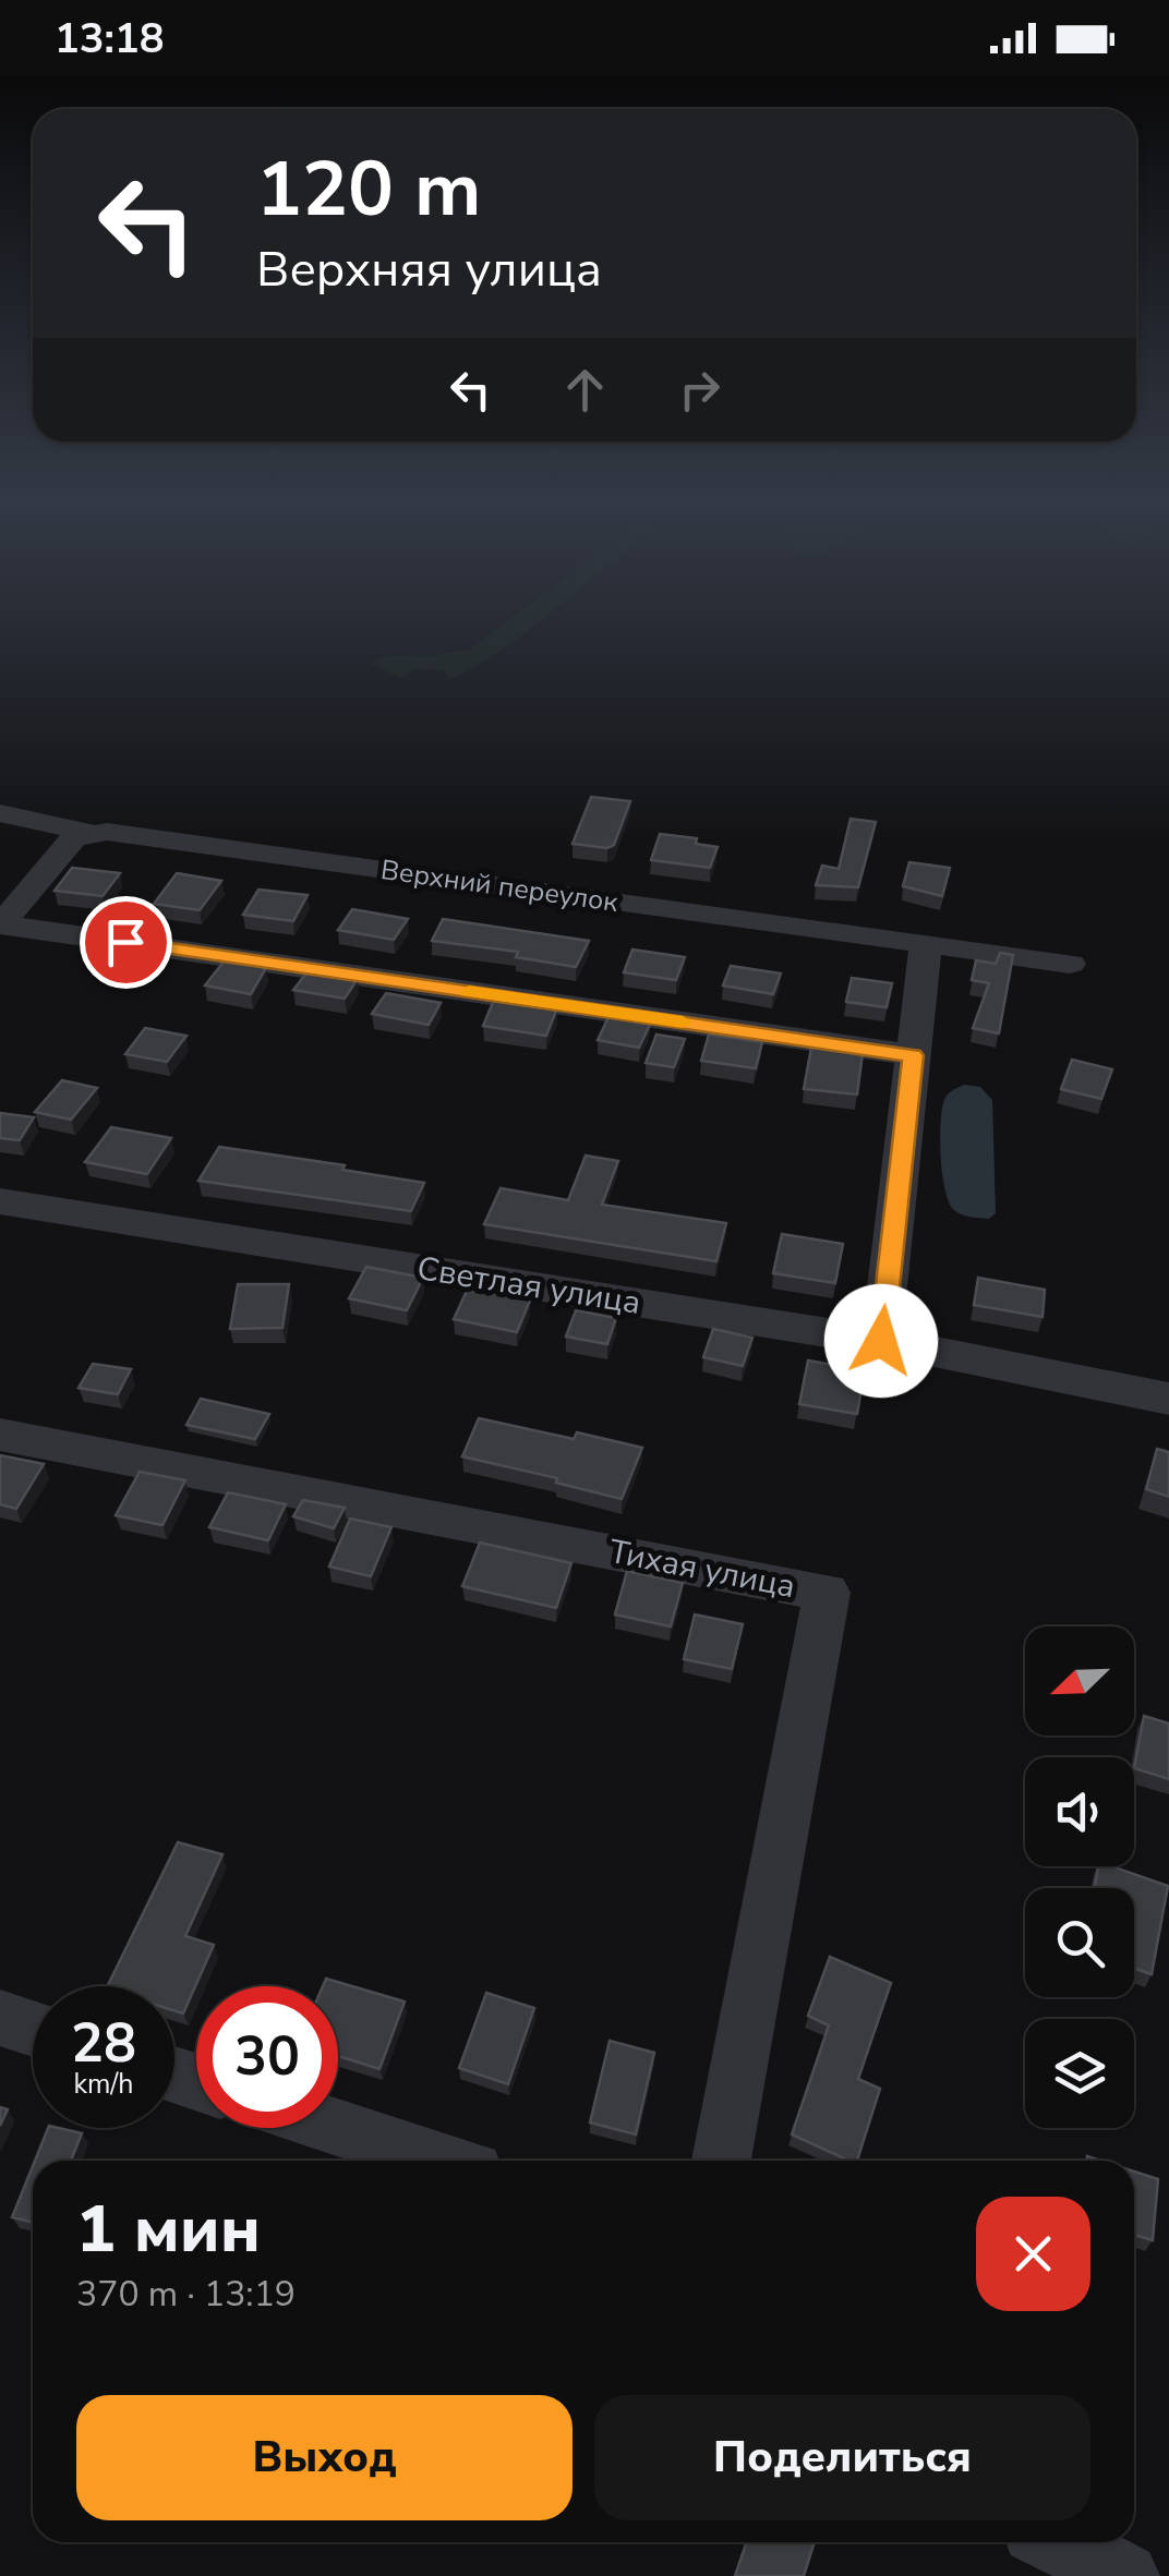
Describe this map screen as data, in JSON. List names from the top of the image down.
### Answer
{
  "streets": {
    "street": ["Верхний переулок", "Светлая улица", "Тихая улица"]
  },
  "north": "bottom left",
  "page": {
    "status": "13:18",
    "turn": ["120 m", "Верхняя улица"],
    "speed": "28 km/h",
    "limit": "30",
    "heading": ["1 мин", "370 m · 13:19"],
    "buttons": ["Выход", "Поделиться"]
  }
}
